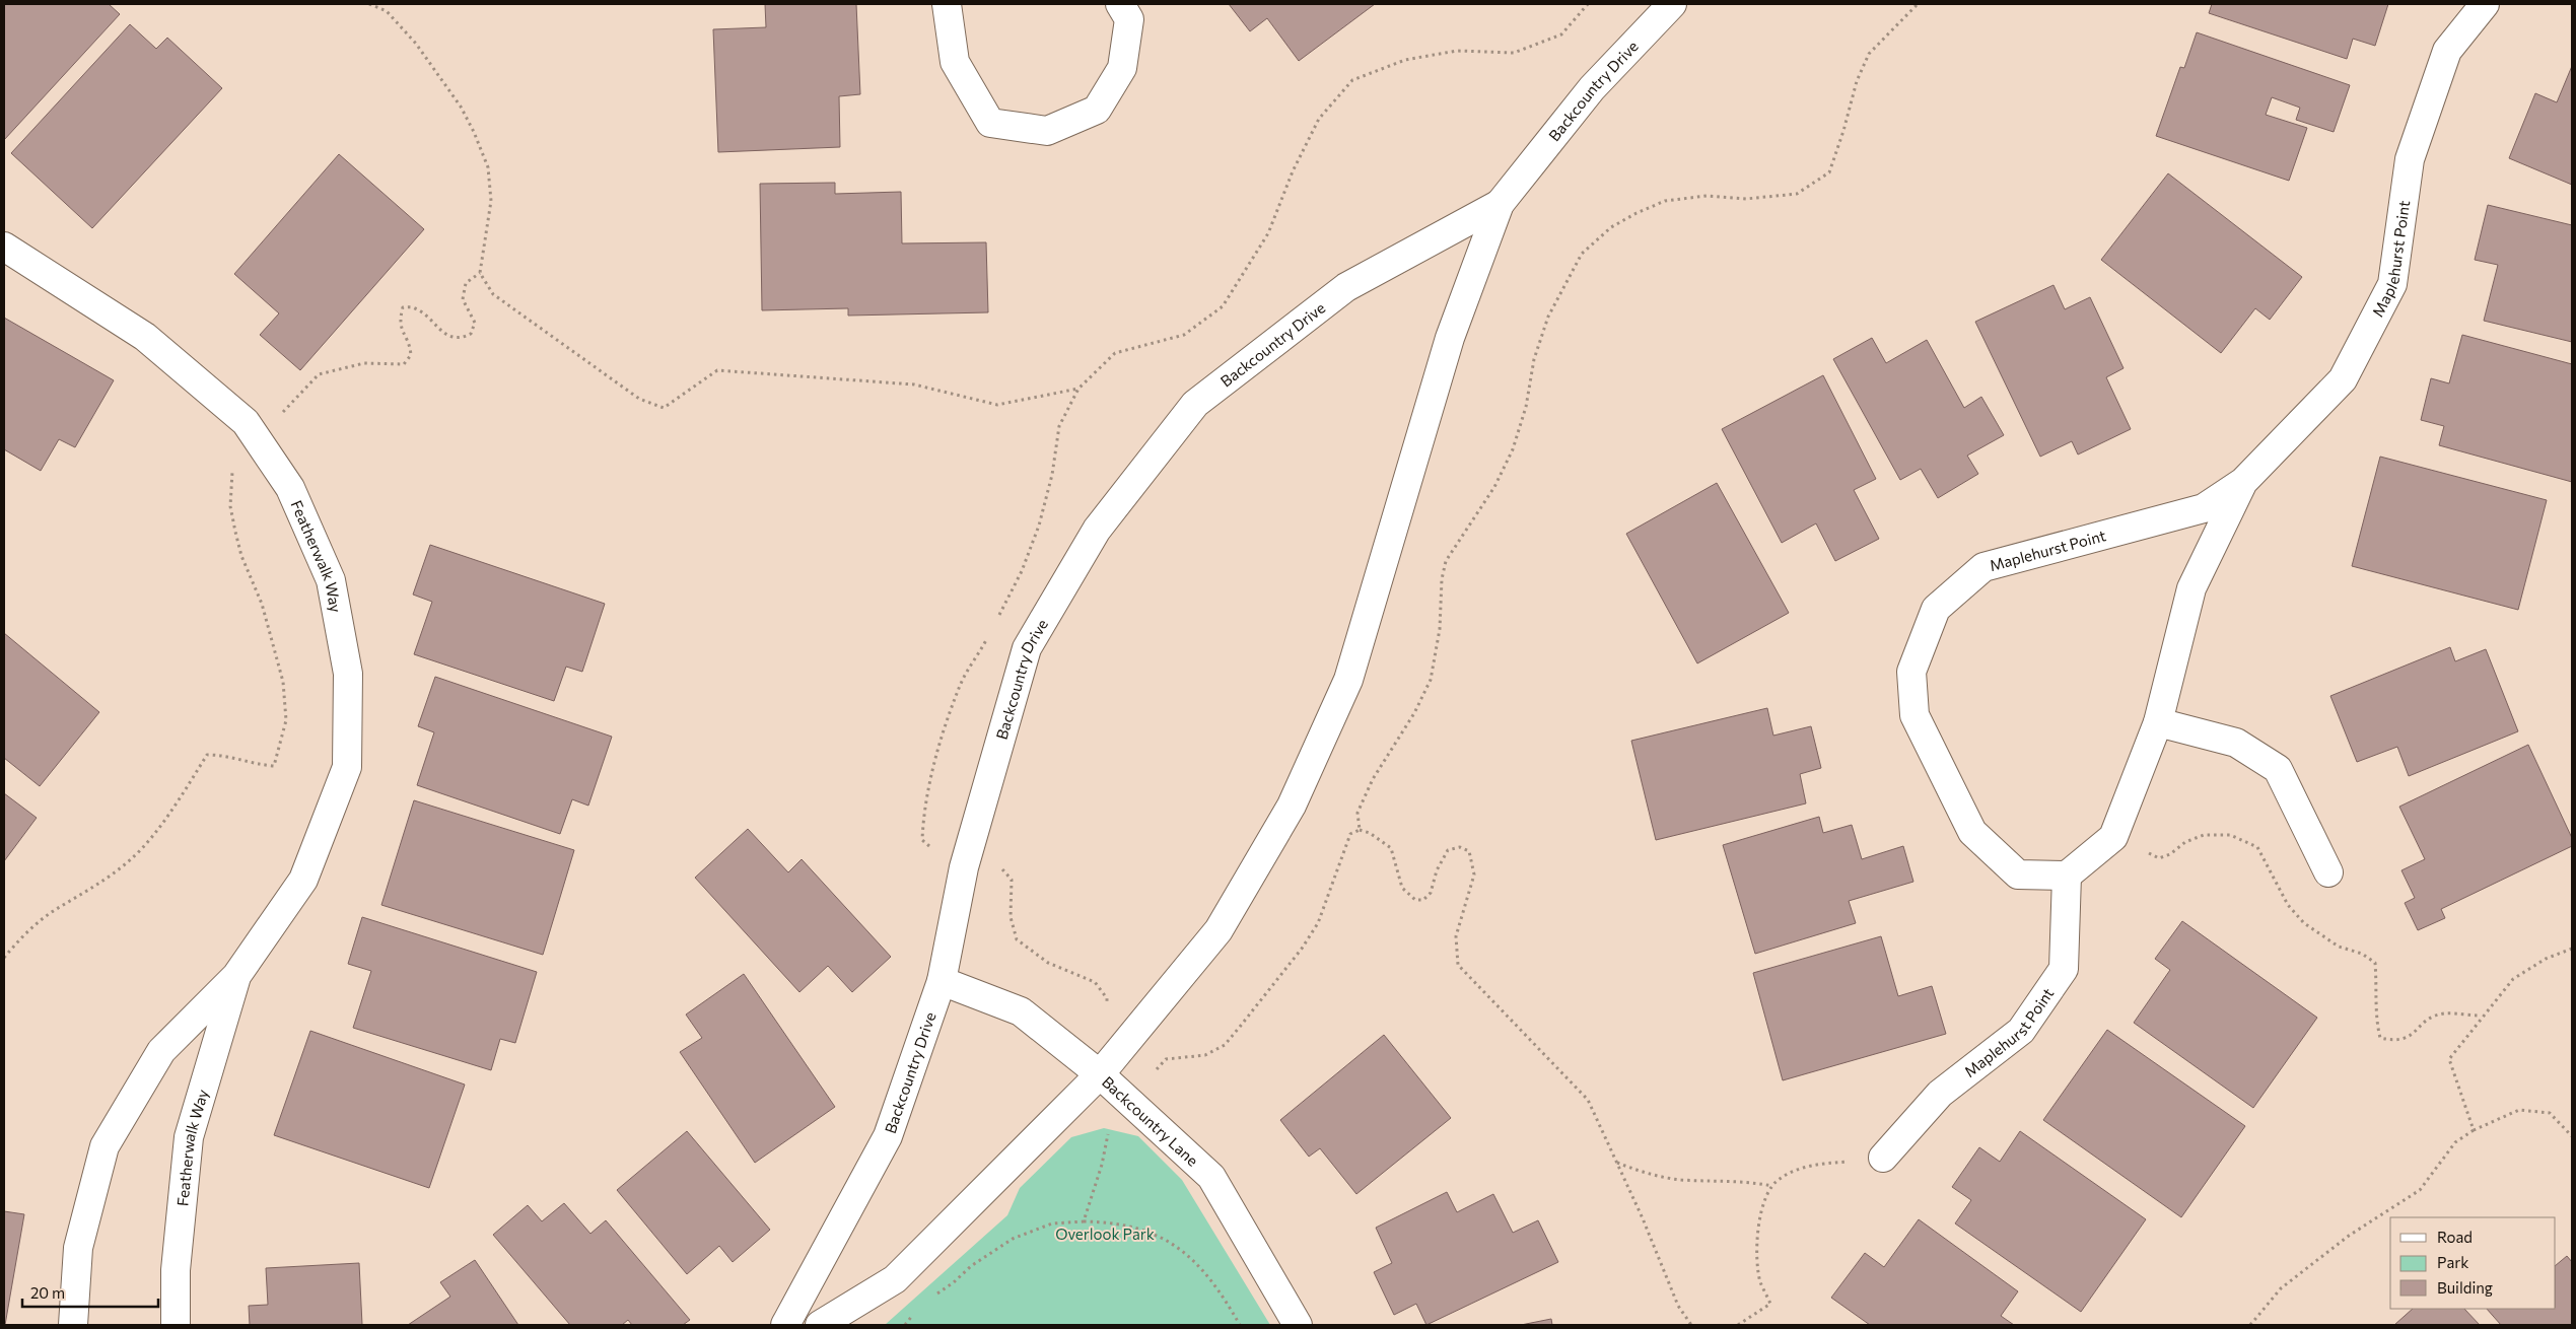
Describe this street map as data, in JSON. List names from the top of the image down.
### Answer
{
  "streets": {
    "street": [
      "Backcountry Drive",
      "Maplehurst Point",
      "Featherwalk Way",
      "Backcountry Lane"
    ]
  },
  "crossings": [
    ["Backcountry Drive", "Backcountry Lane"]
  ],
  "parks": ["Overlook Park"],
  "legend": ["Road", "Park", "Building"],
  "scale_bar": "20 m"
}
